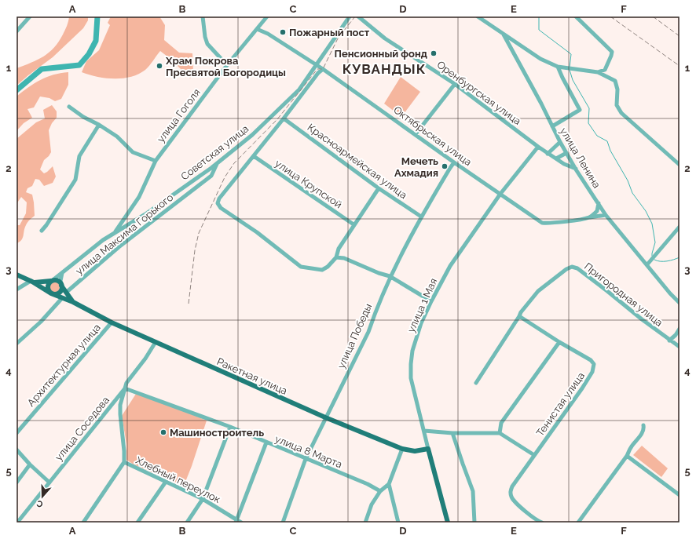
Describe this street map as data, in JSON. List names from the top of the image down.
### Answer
{
  "streets": {
    "main road": ["Ракетная улица"],
    "street": [
      "Оренбургская улица",
      "улица Гоголя",
      "Октябрьская улица",
      "Советская улица",
      "улица Ленина",
      "Красноармейская улица",
      "улица Крупской",
      "улица Максима Горького",
      "Пригородная улица",
      "улица 1 Мая",
      "улица Победы",
      "Архитектурная улица",
      "Тенистая улица",
      "улица Соседова",
      "улица 8 Марта",
      "Хлебный переулок"
    ]
  },
  "crossings": [
    ["Оренбургская улица", "улица Ленина"],
    ["Оренбургская улица", "улица 1 Мая"],
    ["улица Гоголя", "Октябрьская улица"],
    ["улица Гоголя", "Советская улица"],
    ["Октябрьская улица", "Советская улица"],
    ["Октябрьская улица", "улица Ленина"],
    ["Октябрьская улица", "улица 1 Мая"],
    ["Октябрьская улица", "улица Победы"],
    ["Советская улица", "улица Максима Горького"],
    ["Советская улица", "Ракетная улица"],
    ["Красноармейская улица", "улица Победы"],
    ["улица Максима Горького", "Ракетная улица"],
    ["Пригородная улица", "Тенистая улица"],
    ["улица 1 Мая", "Ракетная улица"],
    ["улица Победы", "Ракетная улица"],
    ["улица Победы", "улица 8 Марта"],
    ["Архитектурная улица", "Ракетная улица"],
    ["Ракетная улица", "улица Соседова"],
    ["улица Соседова", "улица 8 Марта"]
  ],
  "districts": ["КУВАНДЫК"],
  "places": [
    "Пожарный пост",
    "Пенсионный фонд",
    "Храм Покрова Пресвятой Богородицы",
    "Мечеть Ахмадия",
    "Машиностроитель"
  ],
  "north": "bottom",
  "grid": {
    "columns": [
      "A",
      "B",
      "C",
      "D",
      "E",
      "F"
    ],
    "rows": [
      "1",
      "2",
      "3",
      "4",
      "5"
    ]
  }
}
